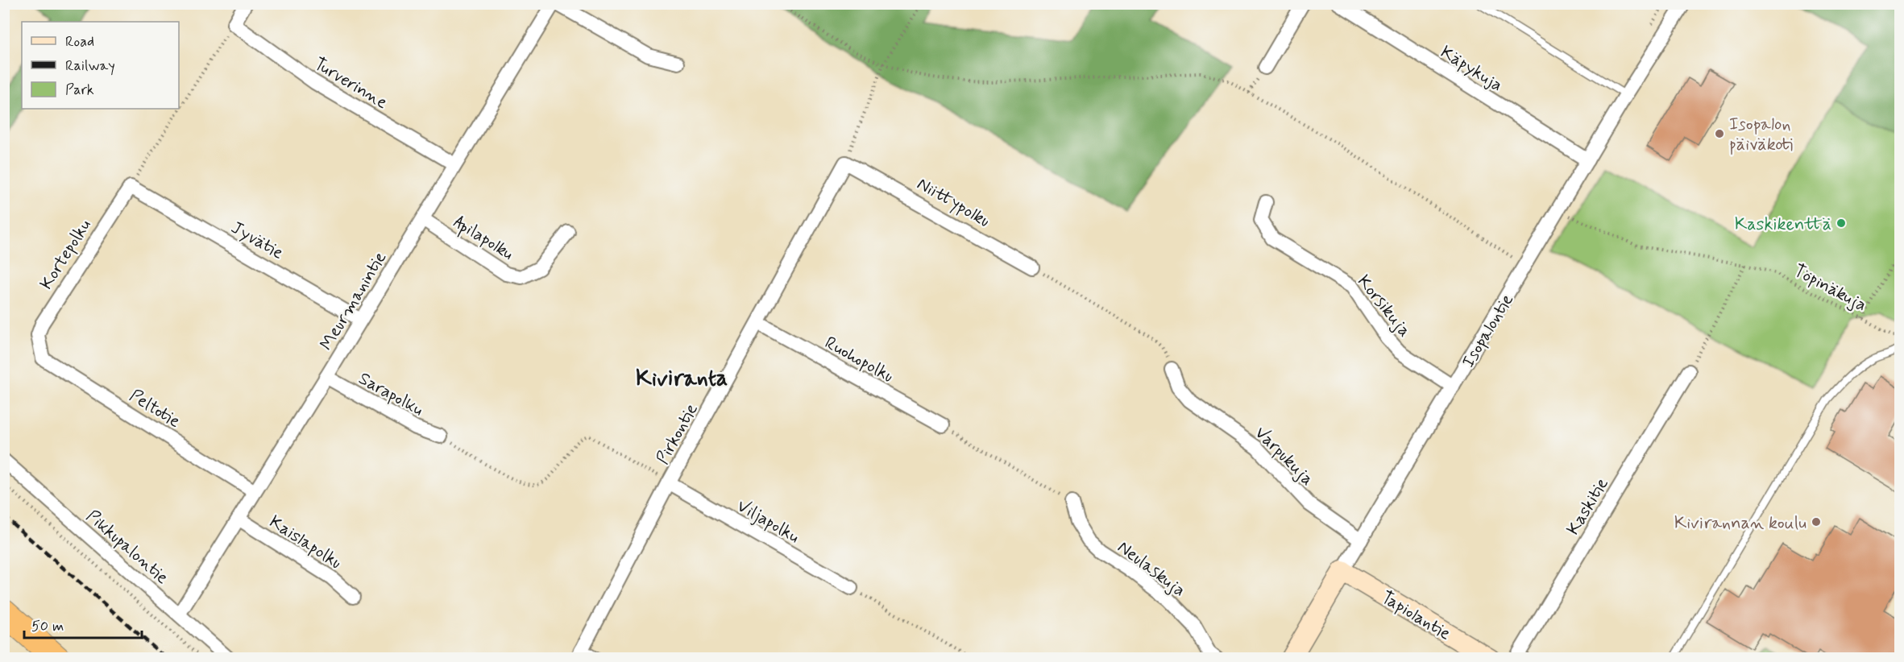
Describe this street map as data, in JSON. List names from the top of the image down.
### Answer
{
  "streets": {
    "street": [
      "Käpykuja",
      "Turverinne",
      "Niittypolku",
      "Apilapolku",
      "Jyvätie",
      "Kortepolku",
      "Meurmanintie",
      "Korsikuja",
      "Isopalontie",
      "Ruohopolku",
      "Sarapolku",
      "Peltotie",
      "Pirkontie",
      "Varpukuja",
      "Kaskitie",
      "Viljapolku",
      "Kaislapolku",
      "Pikkupalontie",
      "Neulaskuja",
      "Tapiolantie"
    ],
    "path": ["Töpinäkuja"]
  },
  "crossings": [
    ["Käpykuja", "Isopalontie"],
    ["Turverinne", "Meurmanintie"],
    ["Niittypolku", "Pirkontie"],
    ["Apilapolku", "Meurmanintie"],
    ["Jyvätie", "Kortepolku"],
    ["Jyvätie", "Meurmanintie"],
    ["Kortepolku", "Peltotie"],
    ["Töpinäkuja", "Isopalontie"],
    ["Meurmanintie", "Sarapolku"],
    ["Meurmanintie", "Peltotie"],
    ["Meurmanintie", "Kaislapolku"],
    ["Meurmanintie", "Pikkupalontie"],
    ["Korsikuja", "Isopalontie"],
    ["Isopalontie", "Varpukuja"],
    ["Isopalontie", "Tapiolantie"],
    ["Ruohopolku", "Pirkontie"],
    ["Pirkontie", "Viljapolku"]
  ],
  "districts": ["Kiviranta"],
  "places": ["Isopalon päiväkoti", "Kaskikenttä", "Kivirannan koulu"],
  "legend": ["Road", "Railway", "Park"],
  "scale_bar": "50 m"
}
